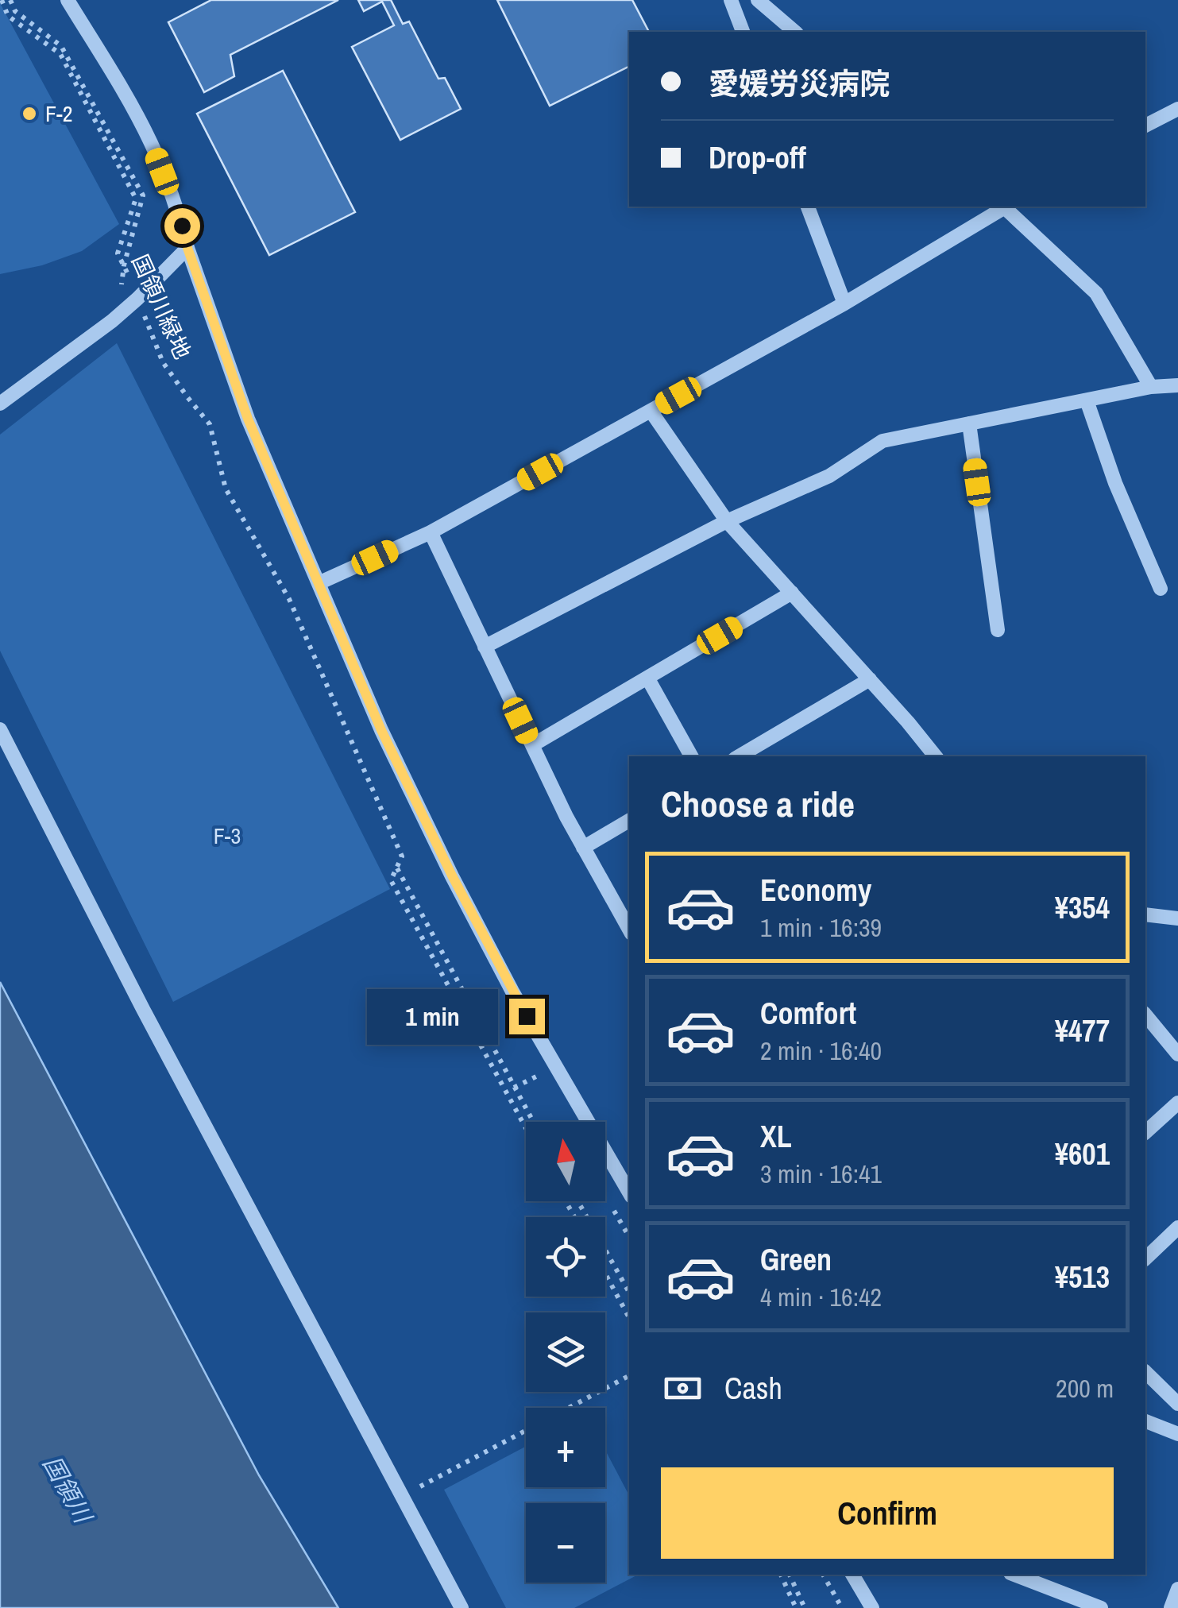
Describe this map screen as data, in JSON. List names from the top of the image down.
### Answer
{
  "streets": {
    "path": ["国領川緑地"]
  },
  "water": ["国領川"],
  "parks": ["F-3"],
  "places": ["F-2"],
  "north": "top",
  "page": {
    "banner": ["愛媛労災病院", "Drop-off"],
    "heading": "Choose a ride",
    "list": [
      {
        "name": "Economy",
        "note": "1 min · 16:39",
        "value": "¥354"
      },
      {
        "name": "Comfort",
        "note": "2 min · 16:40",
        "value": "¥477"
      },
      {
        "name": "XL",
        "note": "3 min · 16:41",
        "value": "¥601"
      },
      {
        "name": "Green",
        "note": "4 min · 16:42",
        "value": "¥513"
      }
    ],
    "bubble": "1 min",
    "map_buttons": ["+", "−"],
    "pay": ["Cash", "200 m"],
    "buttons": "Confirm"
  }
}
